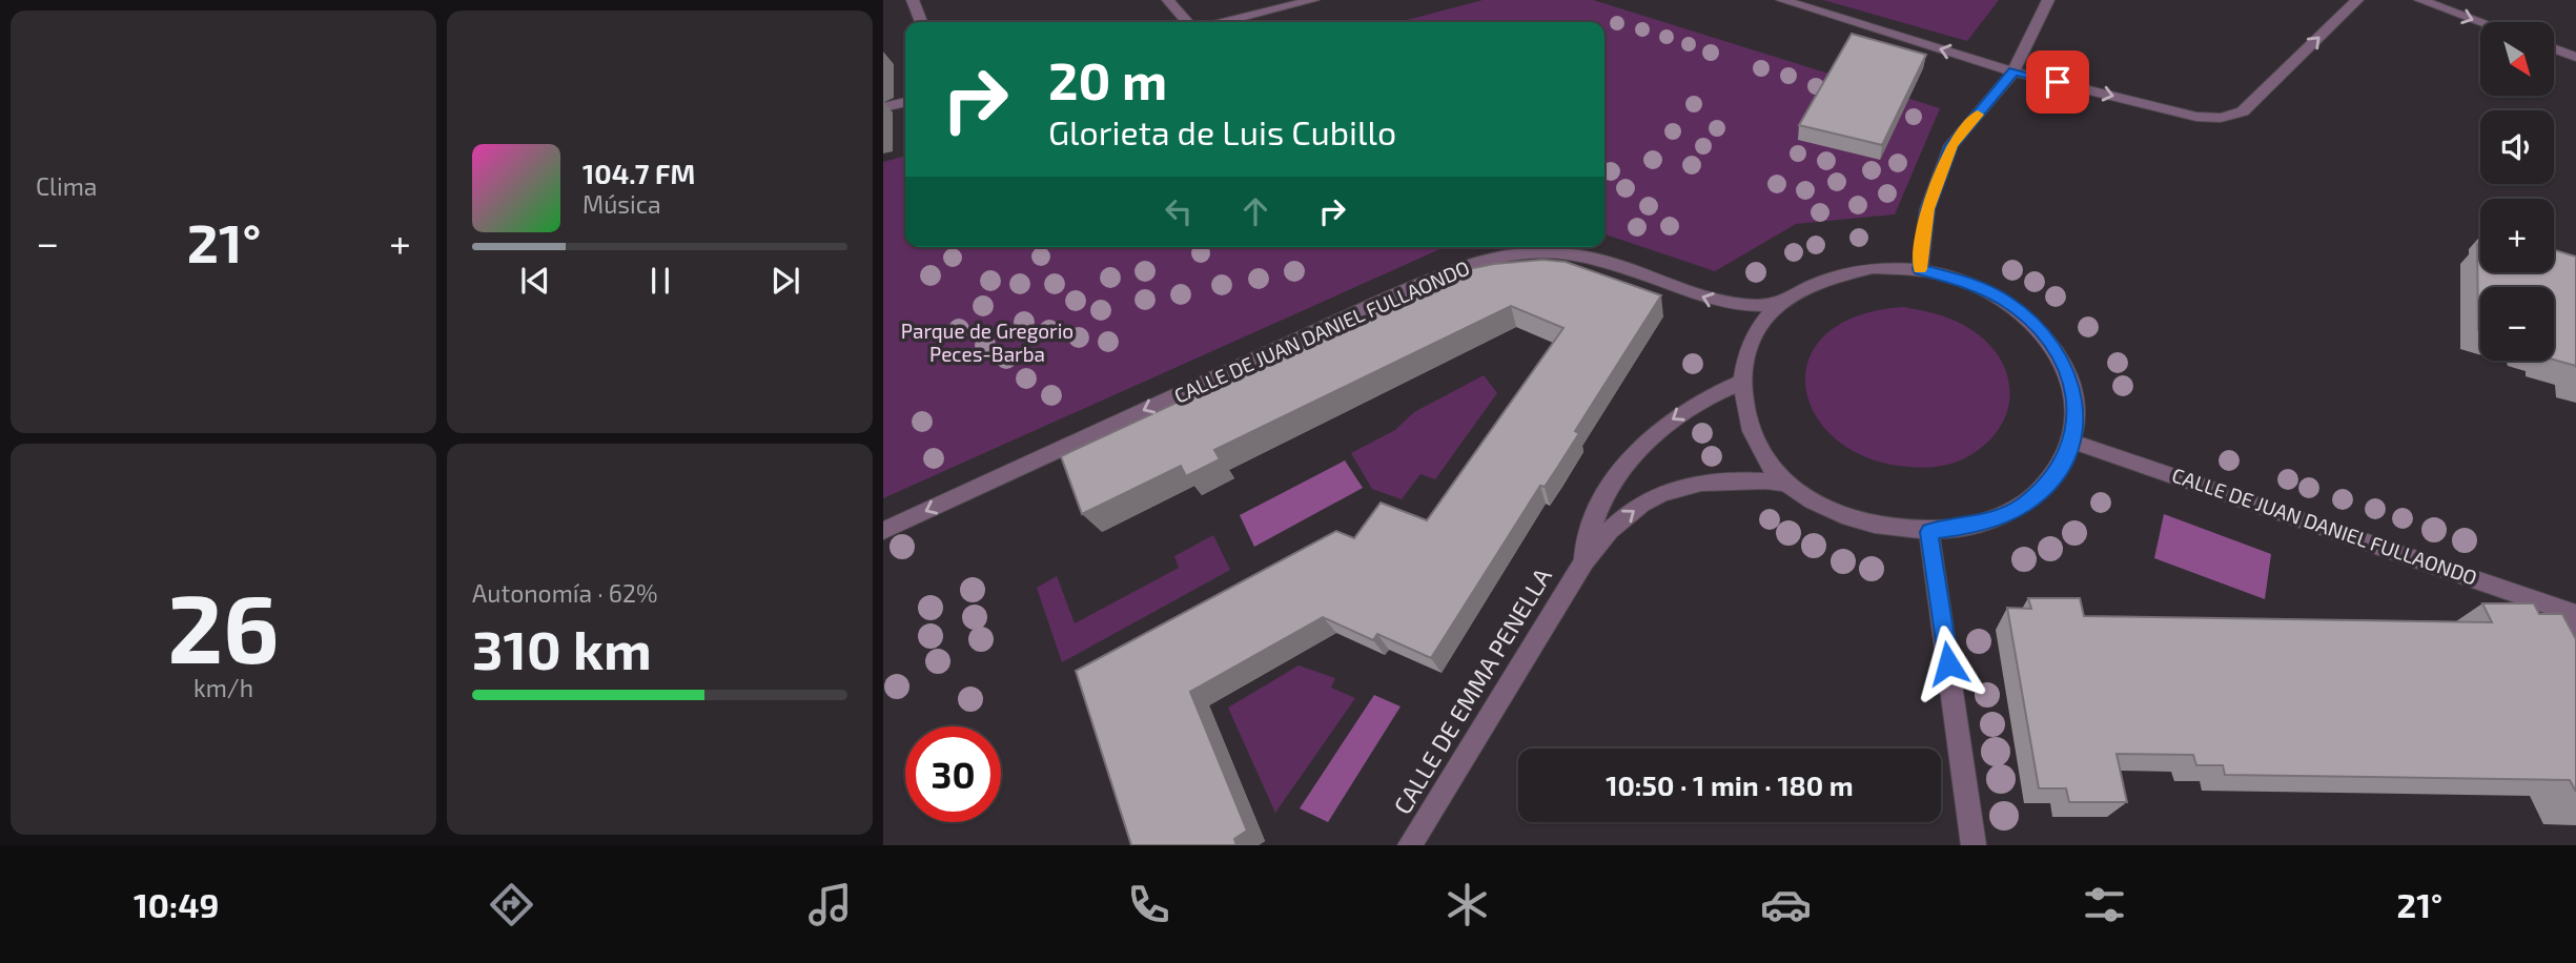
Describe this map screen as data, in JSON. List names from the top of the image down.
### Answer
{
  "streets": {
    "street": ["CALLE DE JUAN DANIEL FULLAONDO", "CALLE DE EMMA PENELLA"]
  },
  "one_way": ["CALLE DE JUAN DANIEL FULLAONDO"],
  "parks": ["Parque de Gregorio Peces-Barba"],
  "north": "bottom right",
  "page": {
    "tile": [
      "Clima",
      ["26", "km/h"],
      ["Autonomía · 62%", "310 km"]
    ],
    "map_buttons": ["+", "−"],
    "turn": ["20 m", "Glorieta de Luis Cubillo"],
    "song": ["104.7 FM", "Música"],
    "heat": ["−", "21°", "+"],
    "limit": "30",
    "trip": "10:50 · 1 min · 180 m",
    "tabs": ["10:49", "21°"]
  }
}
